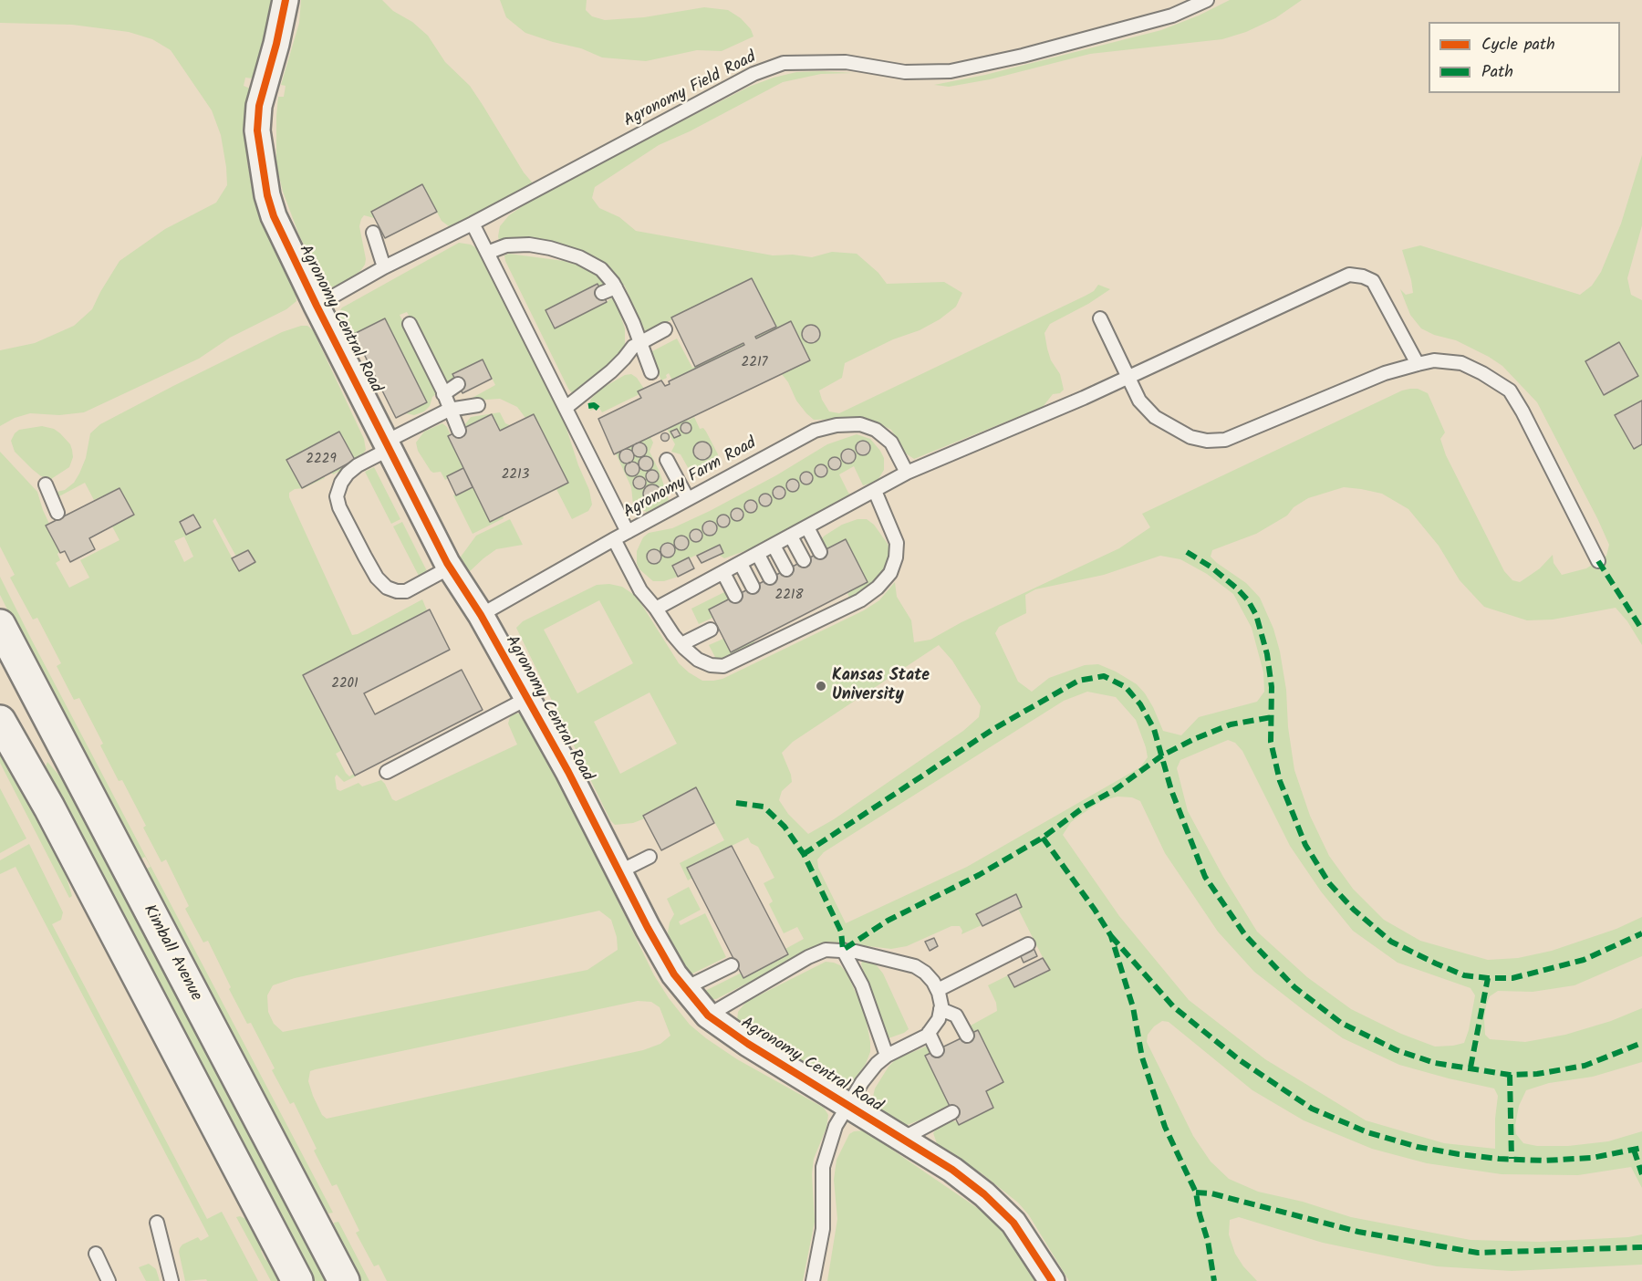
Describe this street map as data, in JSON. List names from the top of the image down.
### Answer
{
  "streets": {
    "main road": ["Kimball Avenue"],
    "street": ["Agronomy Central Road"],
    "lane": ["Agronomy Field Road", "Agronomy Farm Road"]
  },
  "crossings": [
    ["Agronomy Field Road", "Agronomy Central Road"],
    ["Agronomy Central Road", "Agronomy Farm Road"]
  ],
  "places": ["Kansas State University"],
  "house_numbers": [
    "2217",
    "2229",
    "2213",
    "2218",
    "2201"
  ],
  "legend": ["Cycle path", "Path"]
}
